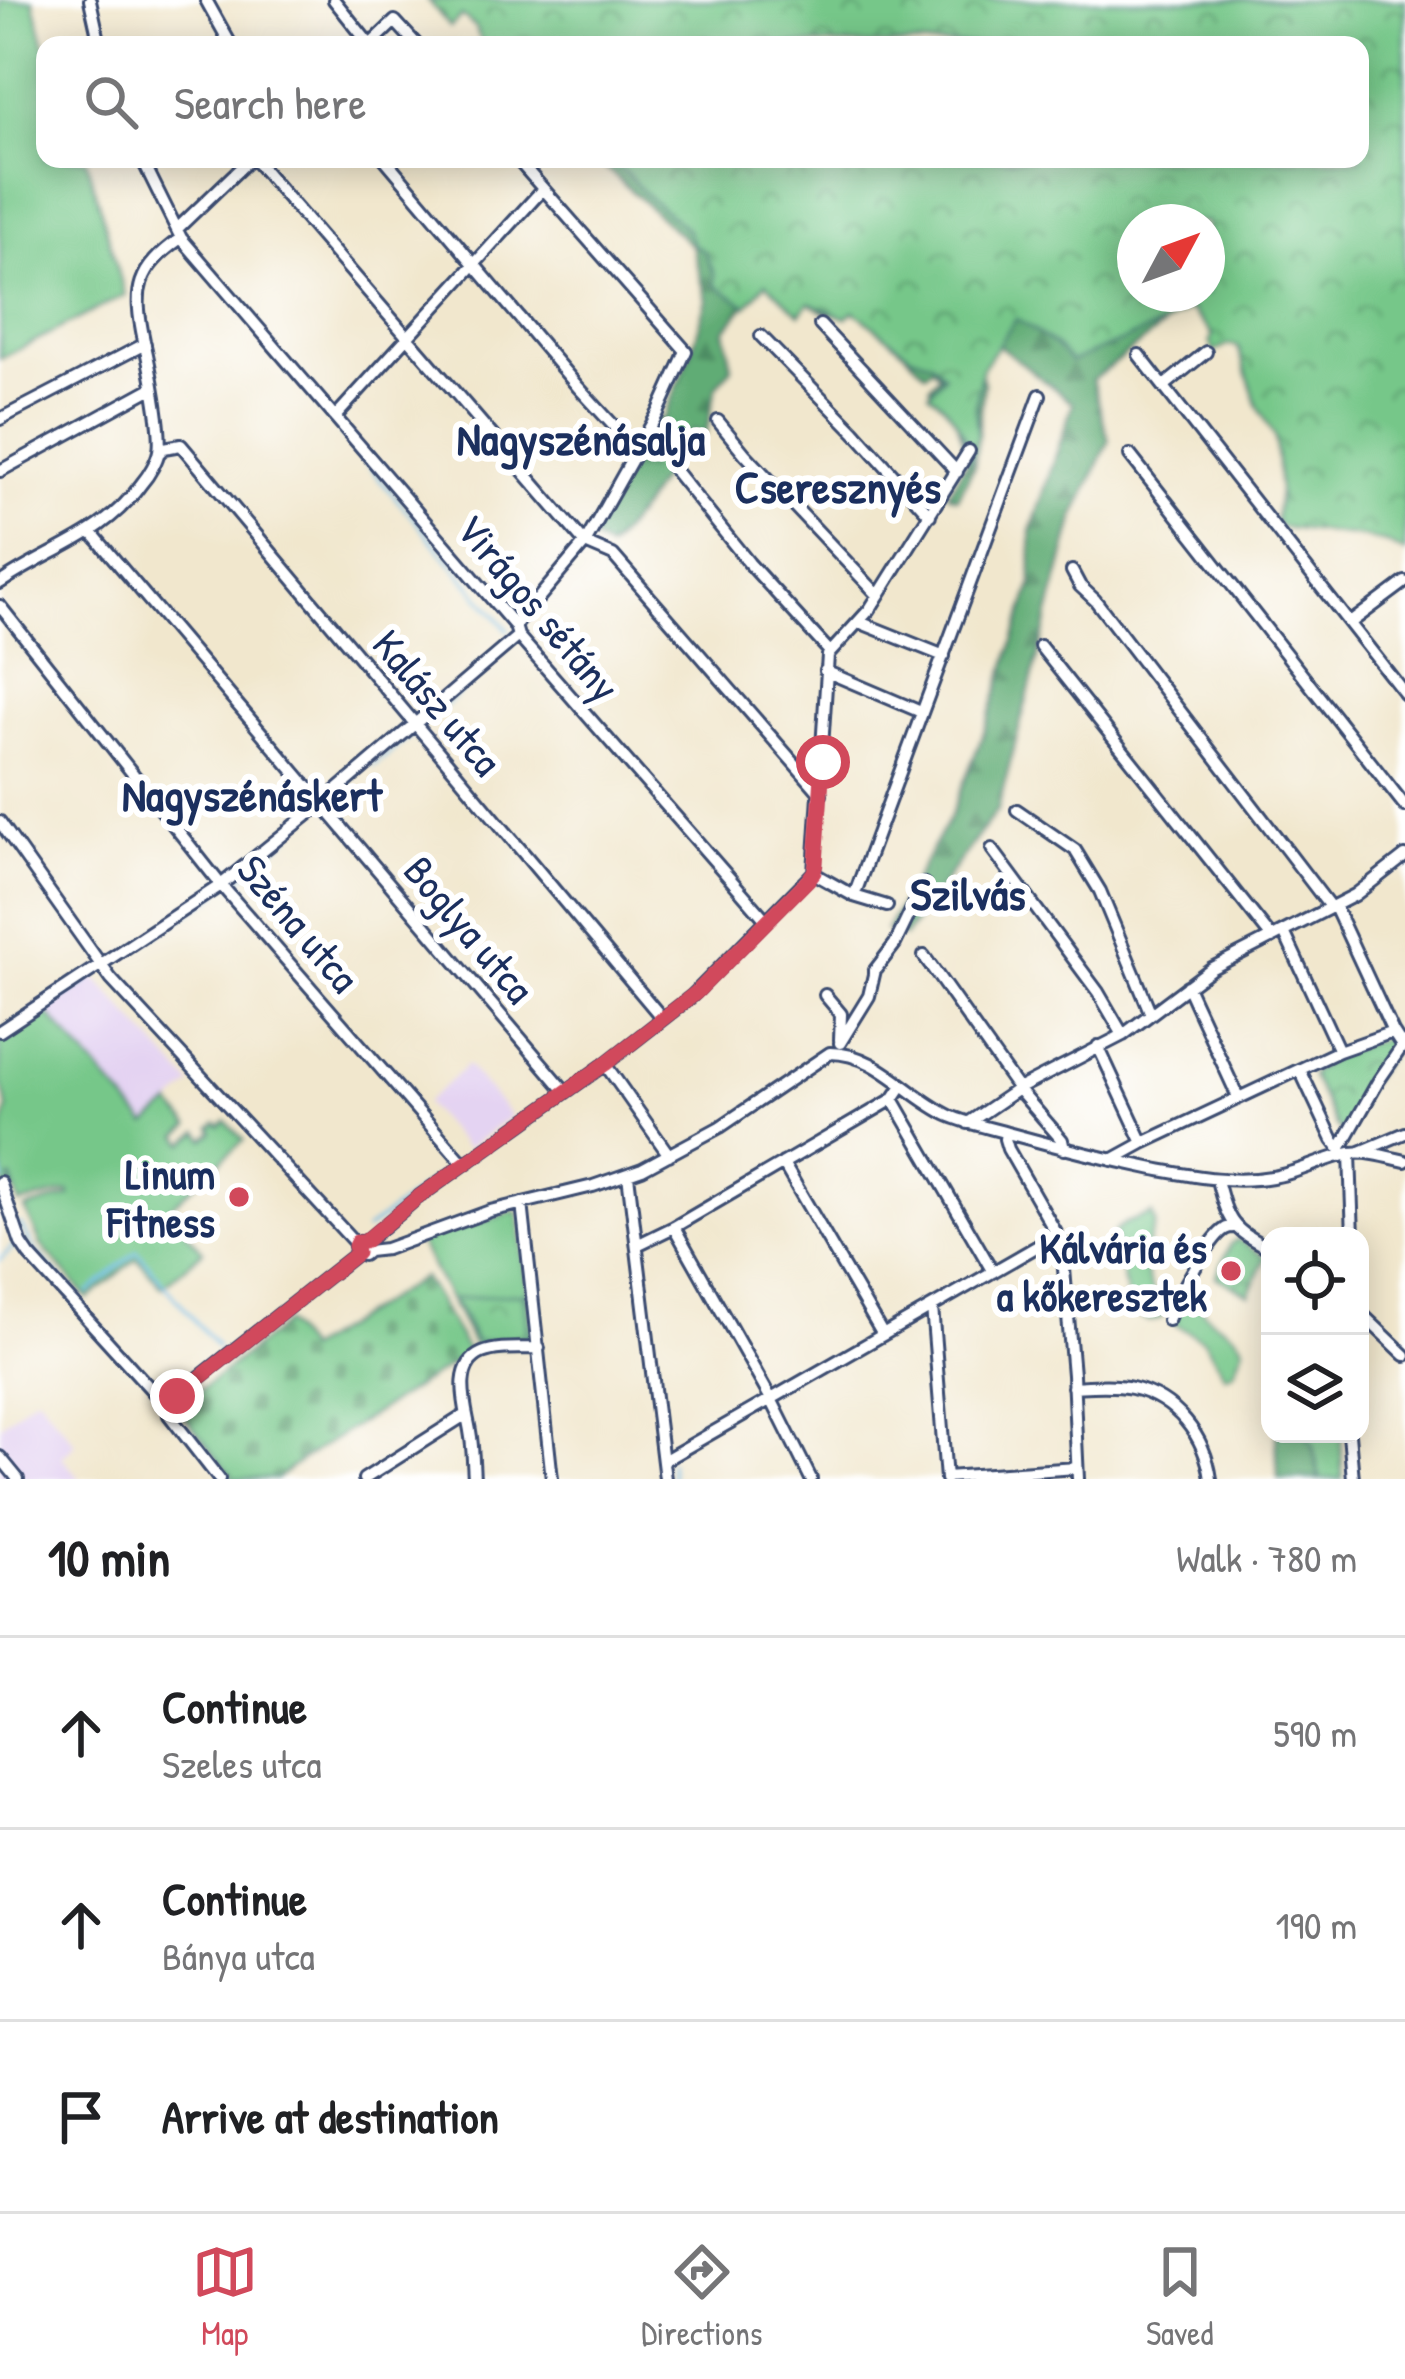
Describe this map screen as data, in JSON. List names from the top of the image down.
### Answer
{
  "streets": {
    "street": [
      "Virágos sétány",
      "Kalász utca",
      "Széna utca",
      "Boglya utca"
    ]
  },
  "districts": [
    "Nagyszénásalja",
    "Cseresznyés",
    "Nagyszénáskert",
    "Szilvás"
  ],
  "places": ["Linum Fitness", "Kálvária és a kőkeresztek"],
  "north": "top right",
  "page": {
    "search": "Search here",
    "heading": ["10 min", "Walk · 780 m"],
    "list": [
      ["Continue", "Szeles utca", "590 m"],
      ["Continue", "Bánya utca", "190 m"],
      "Arrive at destination"
    ],
    "nav": ["Map", "Directions", "Saved"]
  }
}
